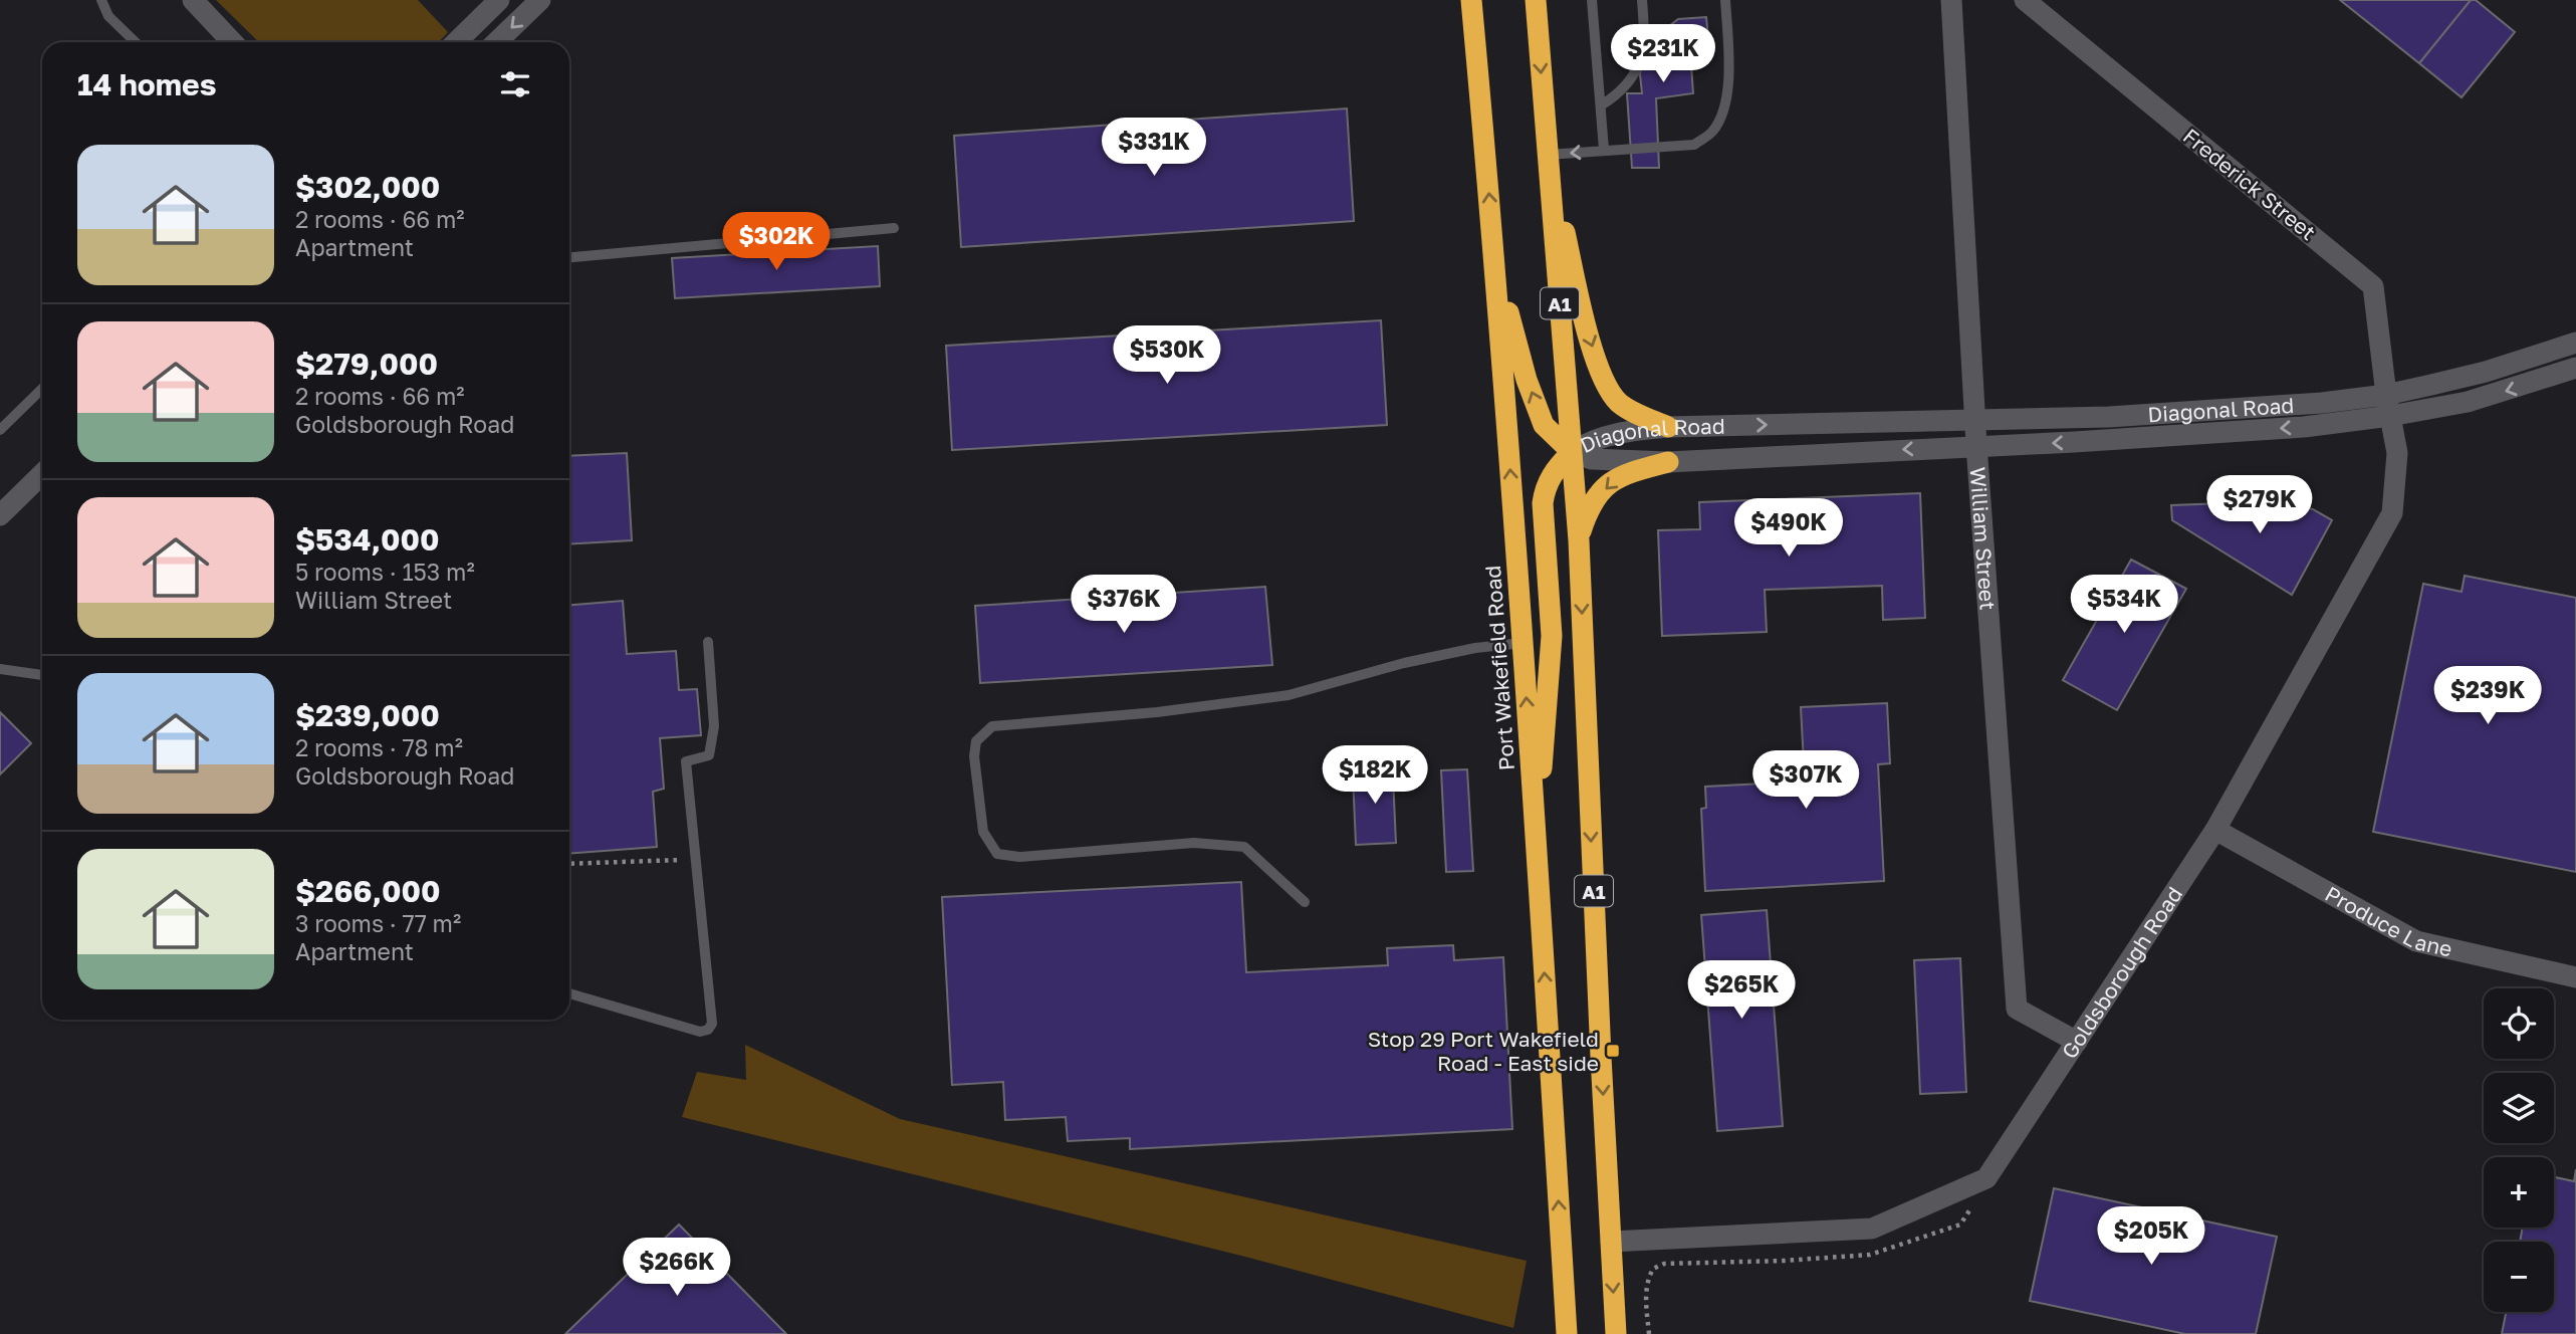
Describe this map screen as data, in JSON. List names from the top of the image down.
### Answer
{
  "streets": {
    "highway": ["A1", "Port Wakefield Road"],
    "street": [
      "Frederick Street",
      "Diagonal Road",
      "William Street",
      "Produce Lane",
      "Goldsborough Road"
    ]
  },
  "crossings": [
    ["Frederick Street", "Diagonal Road"],
    ["Frederick Street", "Goldsborough Road"],
    ["A1", "Diagonal Road"],
    ["A1", "Goldsborough Road"],
    ["Diagonal Road", "William Street"],
    ["Diagonal Road", "Goldsborough Road"],
    ["William Street", "Goldsborough Road"],
    ["Produce Lane", "Goldsborough Road"]
  ],
  "places": {
    "transit": ["Stop 29 Port Wakefield Road - East side"]
  },
  "page": {
    "price": [
      "$231K",
      "$331K",
      "$302K",
      "$530K",
      "$279K",
      "$490K",
      "$376K",
      "$534K",
      "$239K",
      "$182K",
      "$307K",
      "$265K",
      "$205K",
      "$266K"
    ],
    "heading": "14 homes",
    "list": [
      {
        "name": "$302,000",
        "note": "2 rooms · 66 m² · Apartment"
      },
      {
        "name": "$279,000",
        "note": "2 rooms · 66 m² · Goldsborough Road"
      },
      {
        "name": "$534,000",
        "note": "5 rooms · 153 m² · William Street"
      },
      {
        "name": "$239,000",
        "note": "2 rooms · 78 m² · Goldsborough Road"
      },
      {
        "name": "$266,000",
        "note": "3 rooms · 77 m² · Apartment"
      }
    ],
    "map_buttons": ["+", "−"]
  }
}
